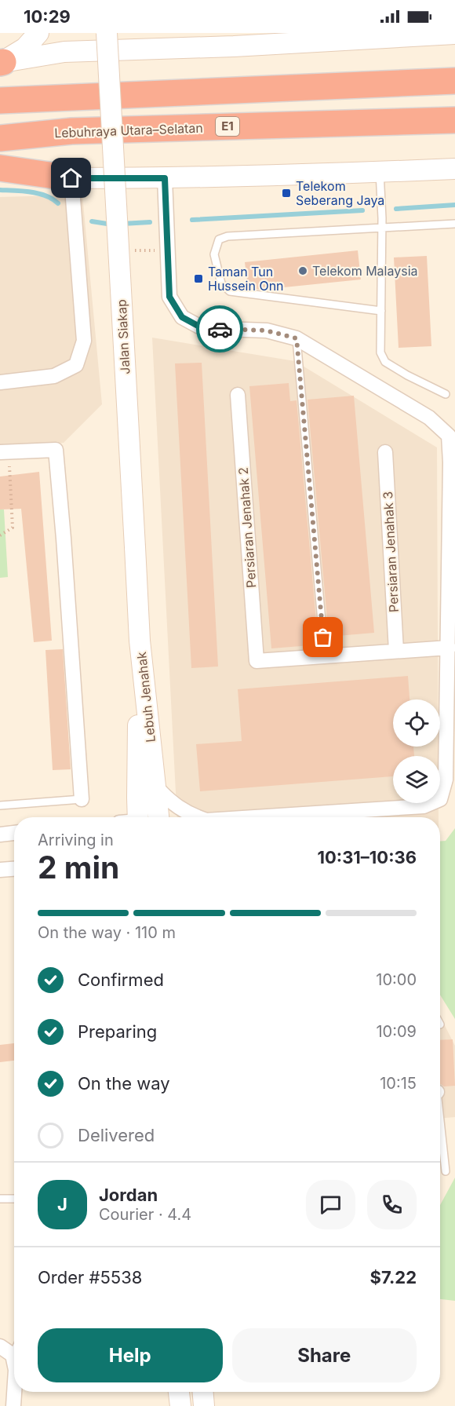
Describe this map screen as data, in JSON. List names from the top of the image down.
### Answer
{
  "streets": {
    "highway": ["E1", "Lebuhraya Utara–Selatan"],
    "street": [
      "Jalan Siakap",
      "Persiaran Jenahak 2",
      "Persiaran Jenahak 3",
      "Lebuh Jenahak"
    ]
  },
  "crossings": [
    ["Jalan Siakap", "Lebuh Jenahak"]
  ],
  "places": {
    "transit": ["Telekom Seberang Jaya", "Taman Tun Hussein Onn"],
    "other": ["Telekom Malaysia"]
  },
  "page": {
    "status": "10:29",
    "heading": ["2 min", "Arriving in", "10:31–10:36"],
    "panel": [
      "Jordan",
      "Courier · 4.4",
      "Order #5538",
      "$7.22"
    ],
    "bar": "On the way · 110 m",
    "list": [
      ["Confirmed", "10:00"],
      ["Preparing", "10:09"],
      ["On the way", "10:15"],
      "Delivered"
    ],
    "round": "J",
    "buttons": ["Help", "Share"]
  }
}
